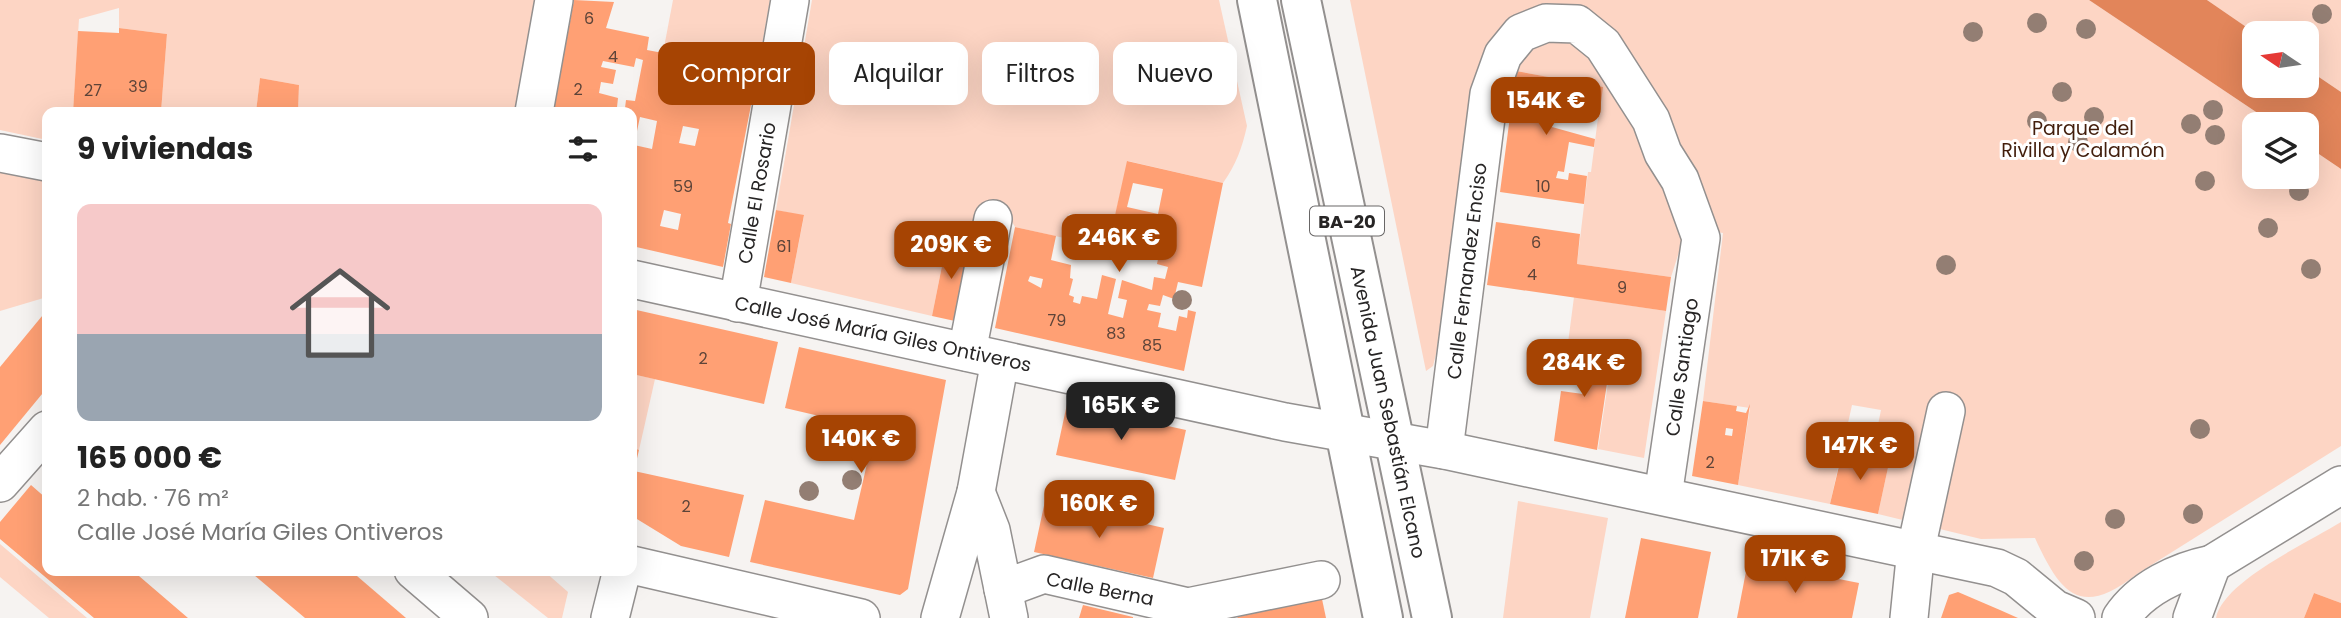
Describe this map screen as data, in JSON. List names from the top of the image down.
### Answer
{
  "streets": {
    "highway": ["BA-20", "Avenida Juan Sebastián Elcano"],
    "street": [
      "Calle El Rosario",
      "Calle Fernandez Enciso",
      "Calle José María Giles Ontiveros",
      "Calle Santiago",
      "Calle Berna"
    ]
  },
  "crossings": [
    ["Calle El Rosario", "Calle José María Giles Ontiveros"],
    ["BA-20", "Calle José María Giles Ontiveros"],
    ["Calle Fernandez Enciso", "Calle José María Giles Ontiveros"],
    ["Calle Fernandez Enciso", "Calle Santiago"],
    ["Calle José María Giles Ontiveros", "Calle Santiago"],
    ["Calle José María Giles Ontiveros", "Avenida Juan Sebastián Elcano"]
  ],
  "parks": ["Parque del Rivilla y Calamón"],
  "house_numbers": [
    "6",
    "4",
    "39",
    "2",
    "27",
    "59",
    "10",
    "6",
    "61",
    "4",
    "9",
    "79",
    "83",
    "85",
    "2",
    "2",
    "2"
  ],
  "north": "left",
  "page": {
    "chip": [
      "Comprar",
      "Alquilar",
      "Filtros",
      "Nuevo"
    ],
    "price": [
      "154K €",
      "246K €",
      "209K €",
      "284K €",
      "165K €",
      "140K €",
      "147K €",
      "160K €",
      "171K €"
    ],
    "heading": "9 viviendas",
    "list": [
      {
        "name": "165 000 €",
        "note": "2 hab. · 76 m² · Calle José María Giles Ontiveros"
      }
    ]
  }
}
